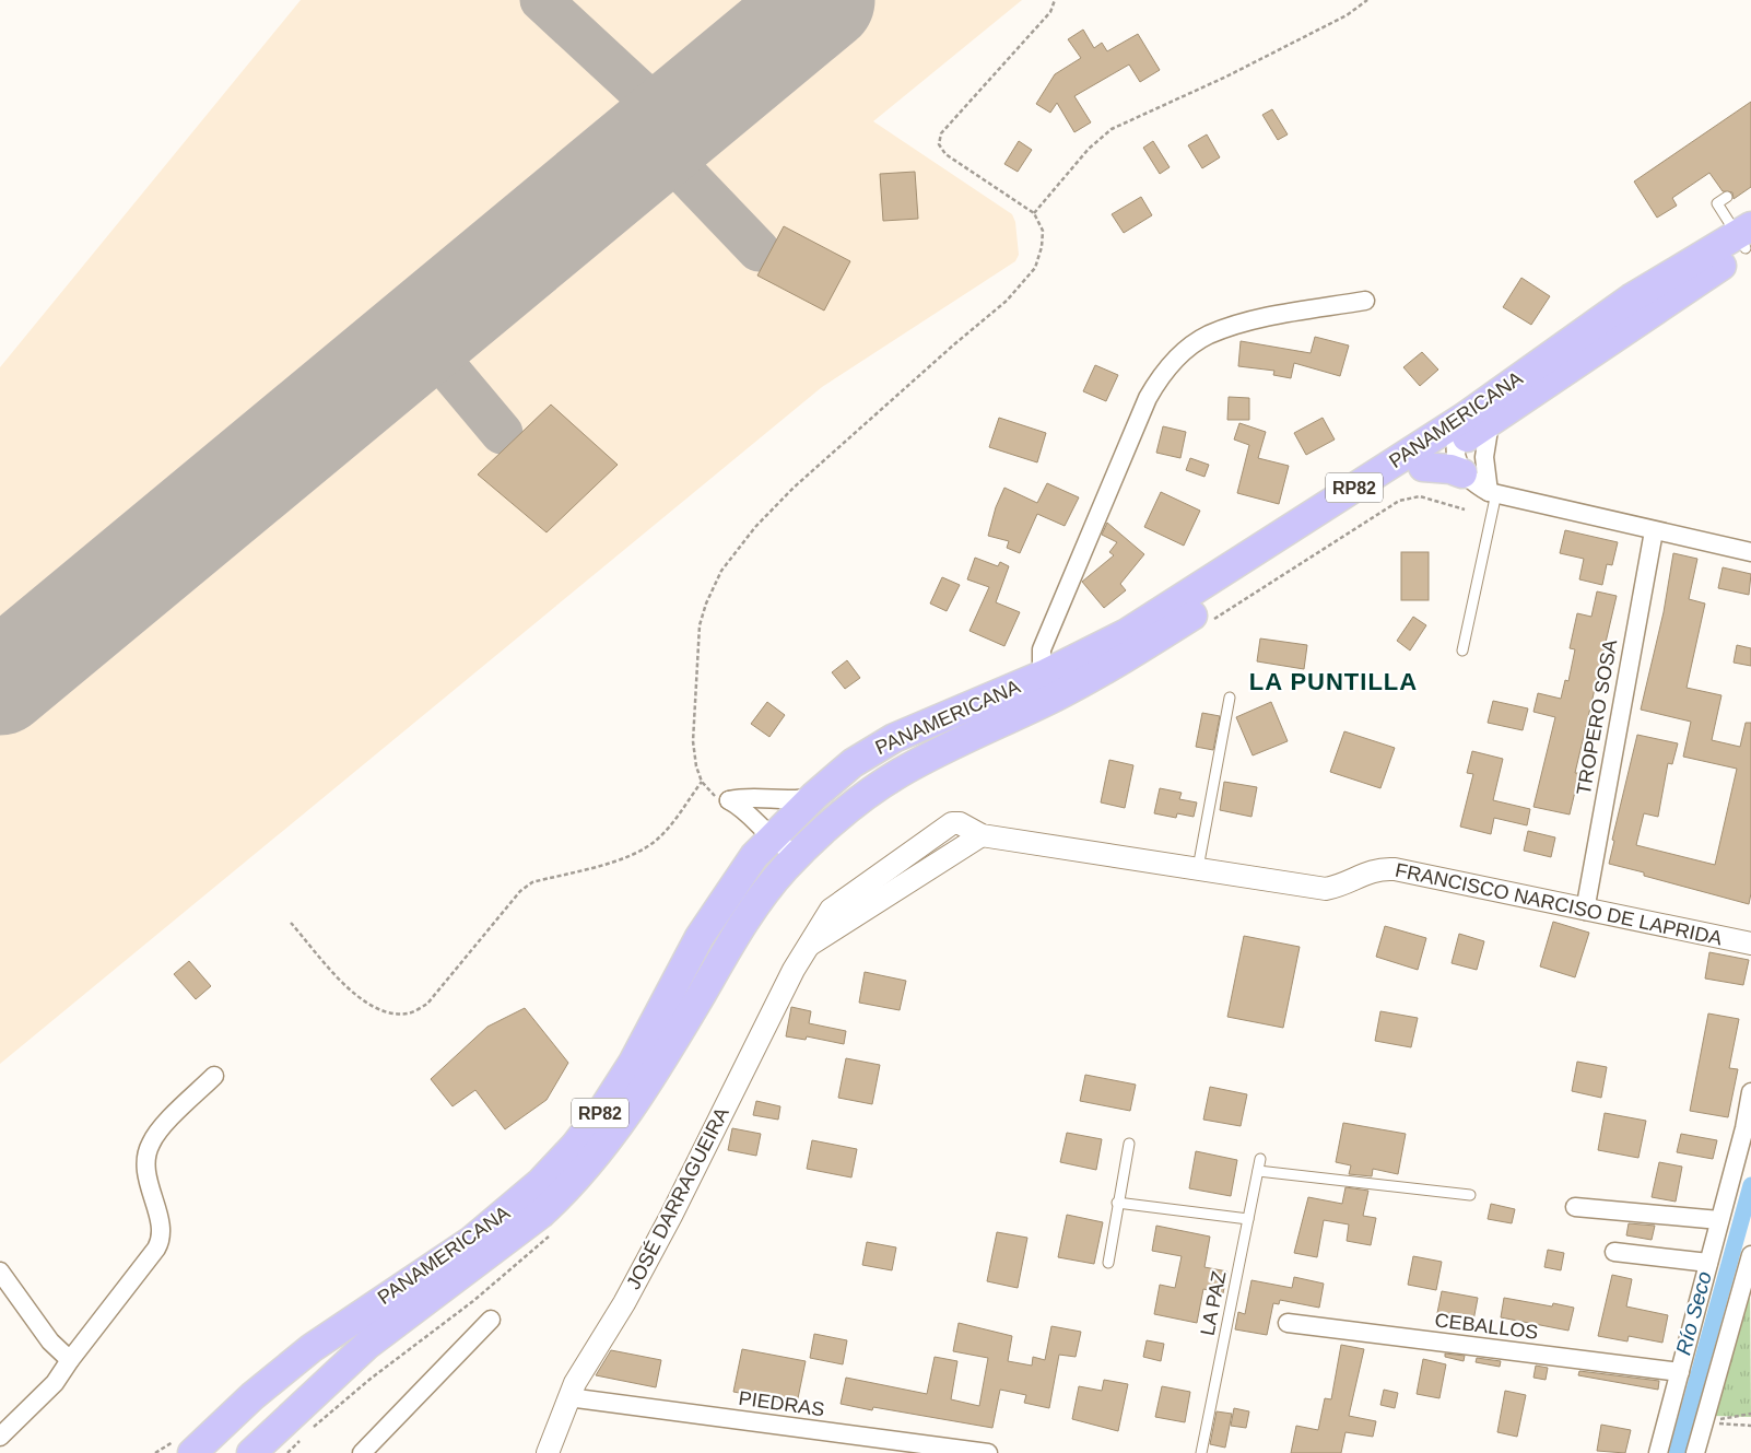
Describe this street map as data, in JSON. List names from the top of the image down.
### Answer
{
  "streets": {
    "main road": ["PANAMERICANA", "RP82"],
    "street": [
      "TROPERO SOSA",
      "FRANCISCO NARCISO DE LAPRIDA",
      "JOSÉ DARRAGUEIRA",
      "CEBALLOS",
      "PIEDRAS"
    ],
    "lane": ["LA PAZ"]
  },
  "crossings": [
    ["TROPERO SOSA", "FRANCISCO NARCISO DE LAPRIDA"],
    ["FRANCISCO NARCISO DE LAPRIDA", "JOSÉ DARRAGUEIRA"],
    ["JOSÉ DARRAGUEIRA", "PIEDRAS"]
  ],
  "districts": ["LA PUNTILLA"],
  "water": ["Río Seco"]
}
